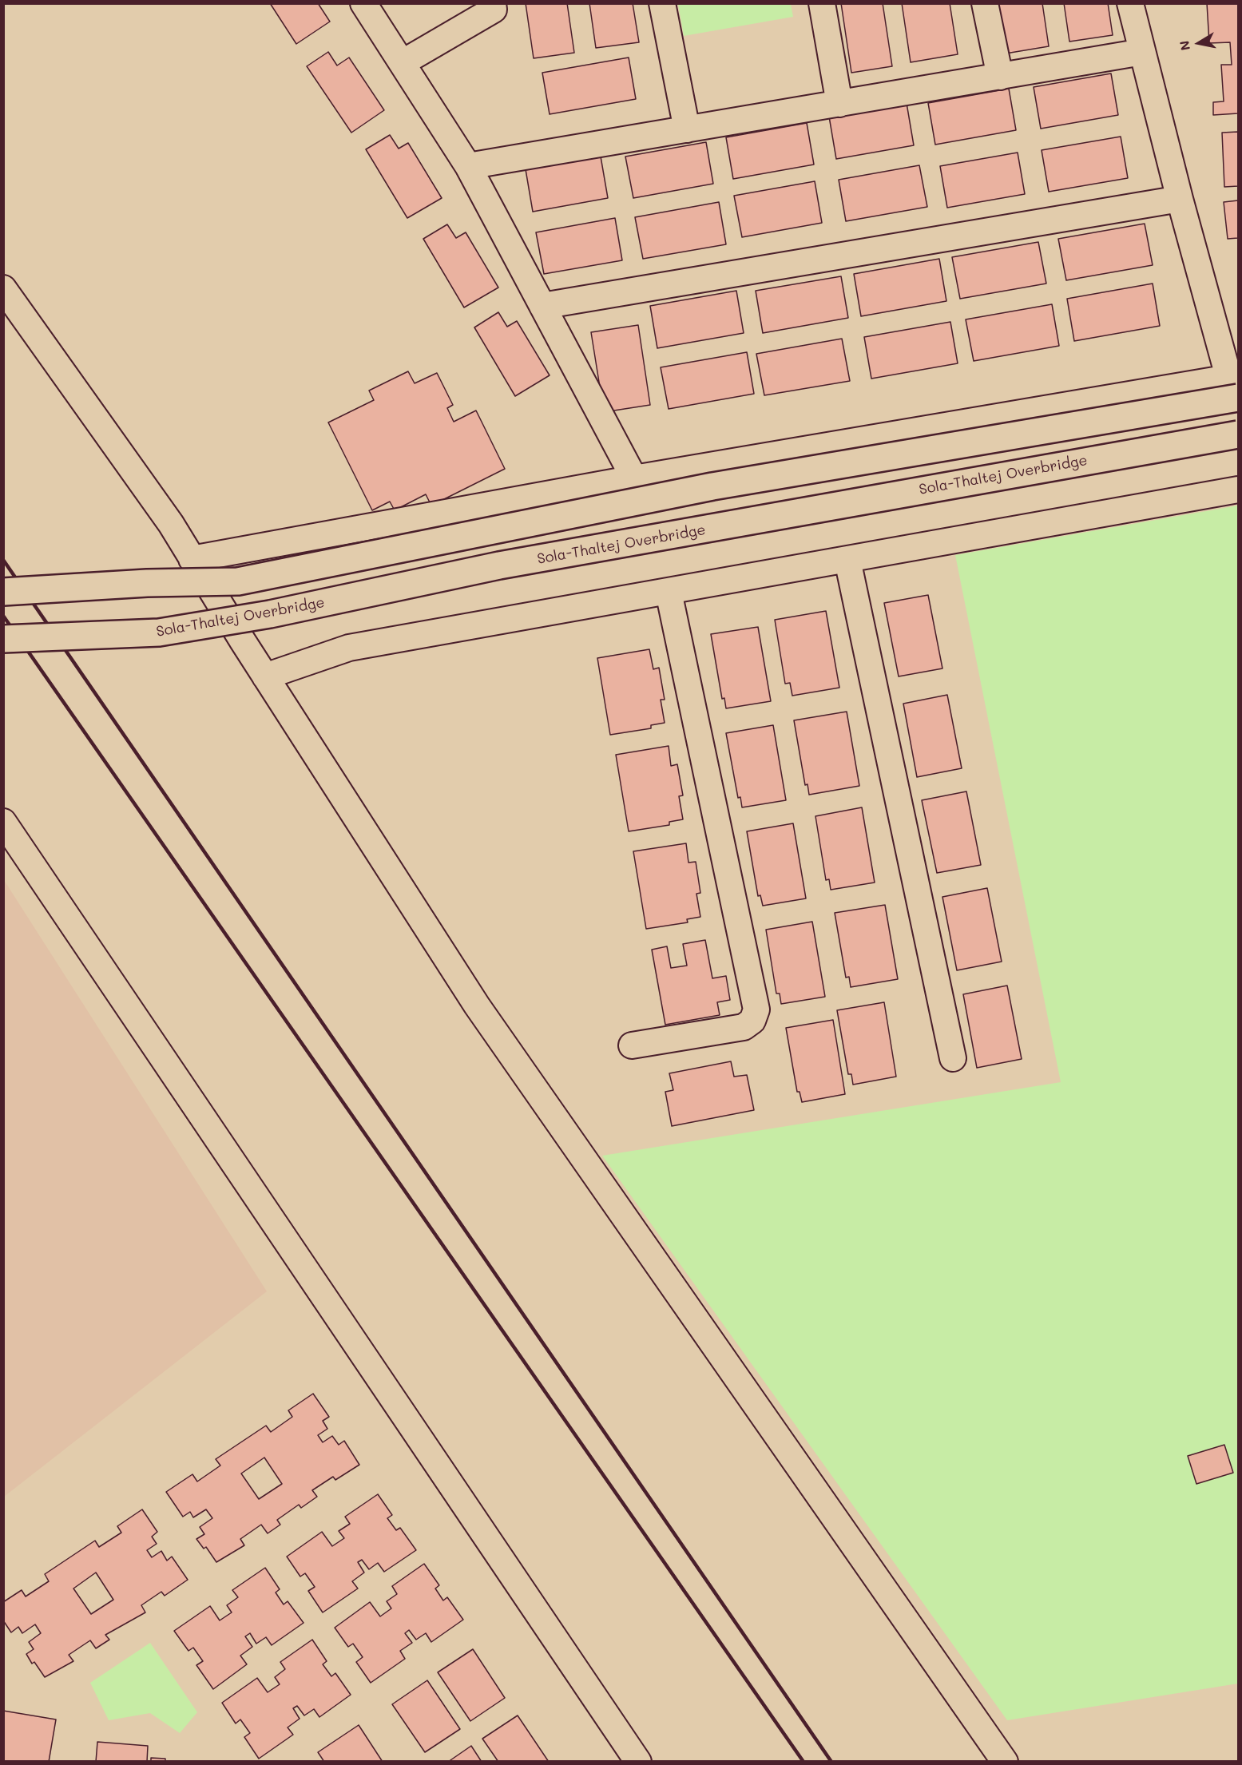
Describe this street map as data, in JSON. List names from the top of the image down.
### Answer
{
  "streets": {
    "street": ["Sola-Thaltej Overbridge"]
  },
  "north": "left"
}
